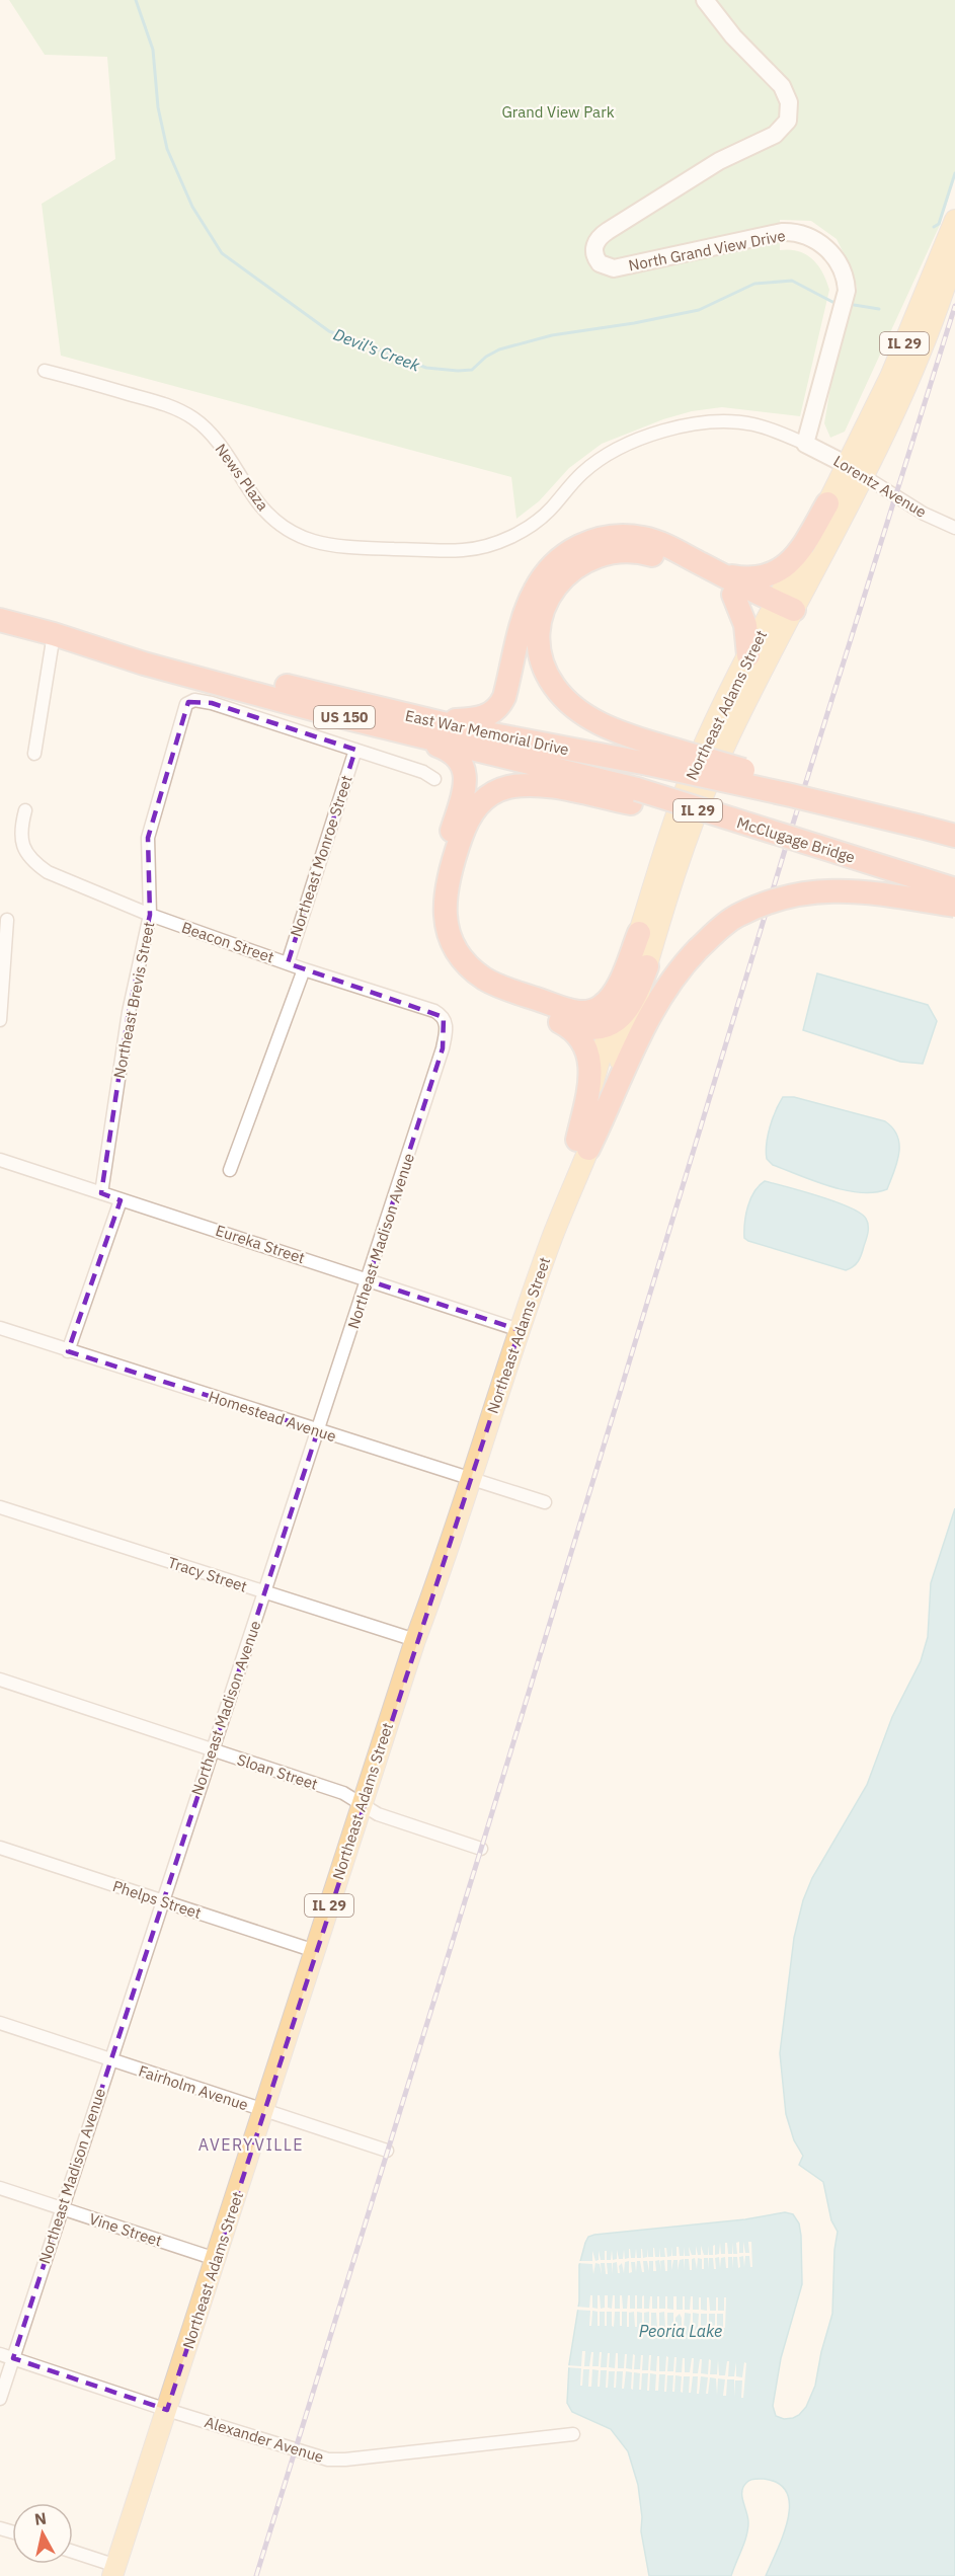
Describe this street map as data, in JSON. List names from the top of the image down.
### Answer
{
  "streets": {
    "highway": ["US 150", "East War Memorial Drive", "McClugage Bridge"],
    "main road": ["IL 29", "Northeast Adams Street"],
    "street": [
      "North Grand View Drive",
      "News Plaza",
      "Lorentz Avenue",
      "Northeast Monroe Street",
      "Beacon Street",
      "Northeast Brevis Street",
      "Northeast Madison Avenue",
      "Eureka Street",
      "Homestead Avenue",
      "Tracy Street",
      "Sloan Street",
      "Phelps Street",
      "Fairholm Avenue",
      "Vine Street",
      "Alexander Avenue"
    ]
  },
  "crossings": [
    ["North Grand View Drive", "Lorentz Avenue"],
    ["IL 29", "Lorentz Avenue"],
    ["IL 29", "Northeast Adams Street"],
    ["News Plaza", "Lorentz Avenue"],
    ["Lorentz Avenue", "Northeast Adams Street"],
    ["Northeast Adams Street", "Eureka Street"],
    ["Northeast Adams Street", "Homestead Avenue"],
    ["Northeast Adams Street", "Tracy Street"],
    ["Northeast Adams Street", "Sloan Street"],
    ["Northeast Adams Street", "Phelps Street"],
    ["Northeast Adams Street", "Fairholm Avenue"],
    ["Northeast Adams Street", "Vine Street"],
    ["Northeast Adams Street", "Alexander Avenue"],
    ["East War Memorial Drive", "McClugage Bridge"],
    ["Northeast Monroe Street", "Beacon Street"],
    ["Northeast Monroe Street", "Northeast Brevis Street"],
    ["Beacon Street", "Northeast Brevis Street"],
    ["Beacon Street", "Northeast Madison Avenue"],
    ["Northeast Brevis Street", "Eureka Street"],
    ["Northeast Madison Avenue", "Eureka Street"],
    ["Northeast Madison Avenue", "Homestead Avenue"],
    ["Northeast Madison Avenue", "Tracy Street"],
    ["Northeast Madison Avenue", "Sloan Street"],
    ["Northeast Madison Avenue", "Phelps Street"],
    ["Northeast Madison Avenue", "Fairholm Avenue"],
    ["Northeast Madison Avenue", "Vine Street"],
    ["Northeast Madison Avenue", "Alexander Avenue"]
  ],
  "districts": ["AVERYVILLE"],
  "water": ["Devil's Creek", "Peoria Lake"],
  "parks": ["Grand View Park"],
  "north": "top"
}
